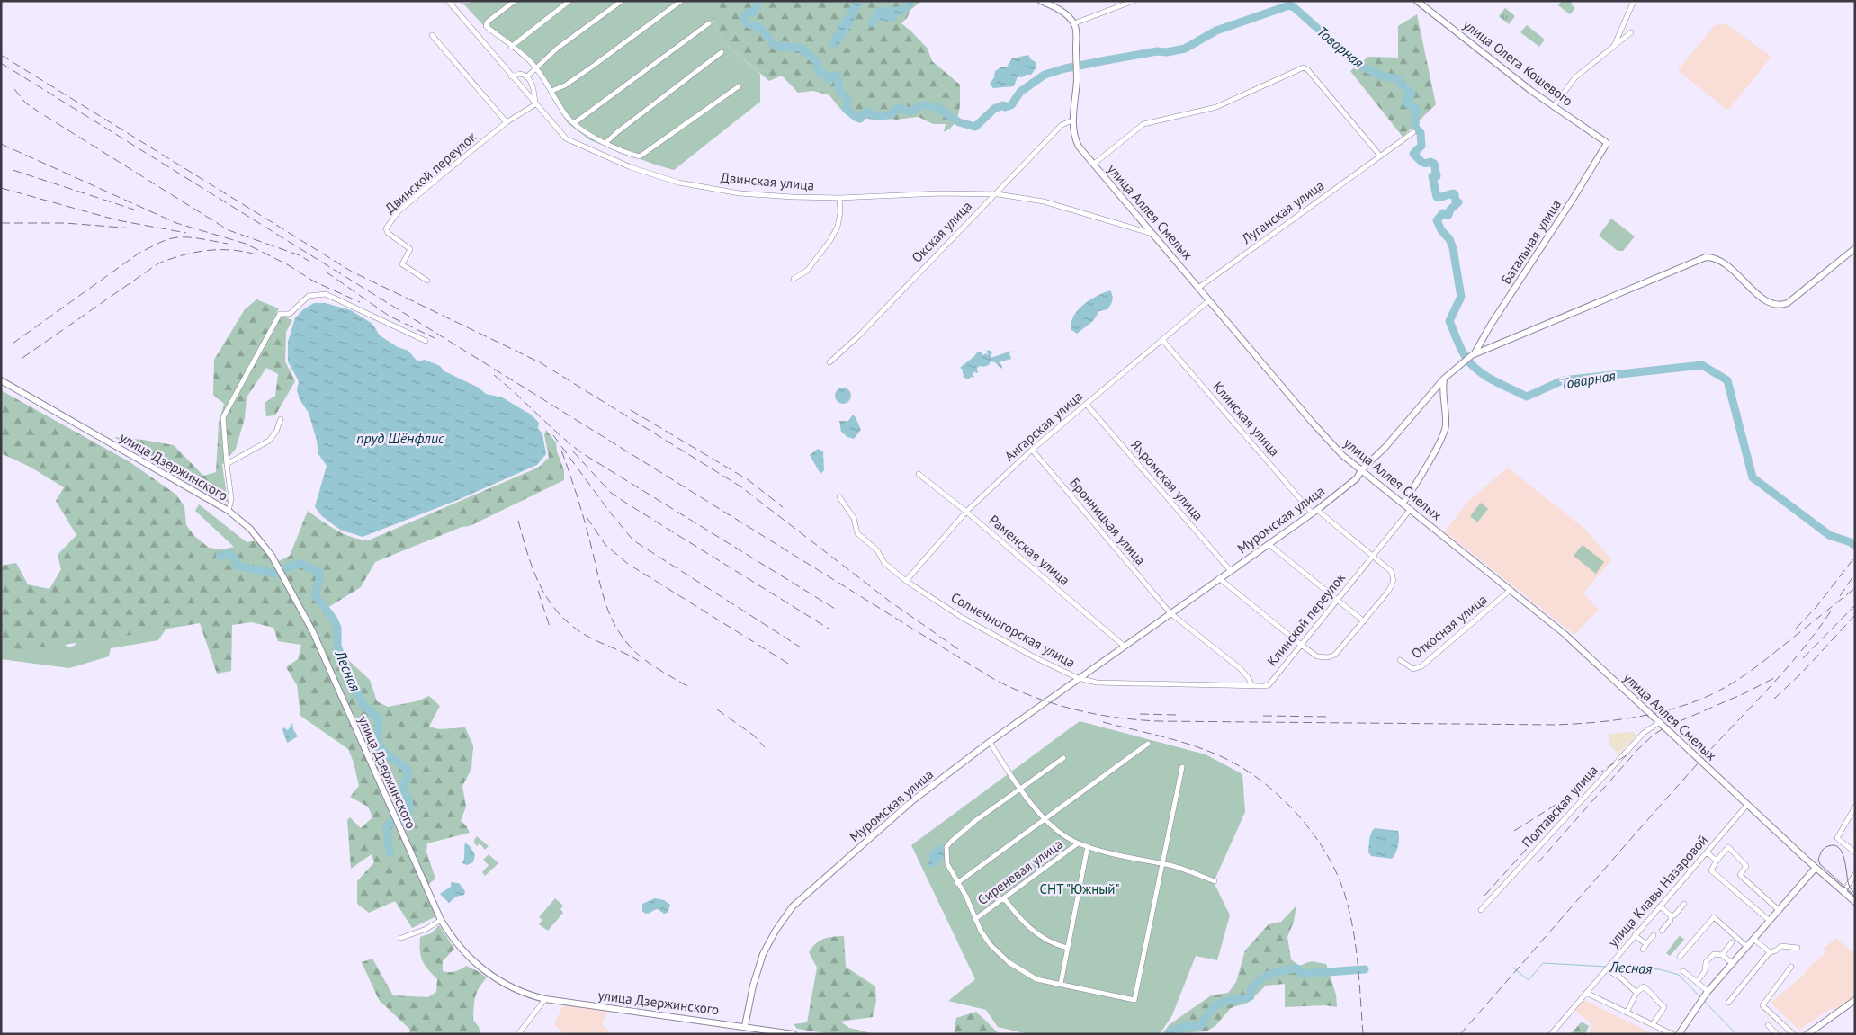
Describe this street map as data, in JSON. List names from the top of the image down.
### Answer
{
  "streets": {
    "main road": [
      "улица Олега Кошевого",
      "улица Аллея Смелых",
      "Батальная улица",
      "улица Дзержинского",
      "Муромская улица"
    ],
    "street": [
      "Двинской переулок",
      "Двинская улица",
      "Луганская улица",
      "Окская улица",
      "Клинская улица",
      "Ангарская улица",
      "Яхромская улица",
      "Бронницкая улица",
      "Раменская улица",
      "Клинской переулок",
      "Откосная улица",
      "Солнечногорская улица",
      "Полтавская улица",
      "Сиреневая улица",
      "улица Клавы Назаровой"
    ]
  },
  "crossings": [
    ["улица Олега Кошевого", "Батальная улица"],
    ["Двинской переулок", "Двинская улица"],
    ["Двинская улица", "улица Аллея Смелых"],
    ["Двинская улица", "Окская улица"],
    ["улица Аллея Смелых", "Луганская улица"],
    ["улица Аллея Смелых", "Окская улица"],
    ["улица Аллея Смелых", "Ангарская улица"],
    ["улица Аллея Смелых", "Муромская улица"],
    ["улица Аллея Смелых", "Клинской переулок"],
    ["улица Аллея Смелых", "Откосная улица"],
    ["улица Аллея Смелых", "Полтавская улица"],
    ["улица Аллея Смелых", "улица Клавы Назаровой"],
    ["Батальная улица", "Муромская улица"],
    ["Клинская улица", "Ангарская улица"],
    ["Клинская улица", "Муромская улица"],
    ["Ангарская улица", "Яхромская улица"],
    ["Ангарская улица", "Бронницкая улица"],
    ["Ангарская улица", "Раменская улица"],
    ["Ангарская улица", "Солнечногорская улица"],
    ["улица Дзержинского", "Муромская улица"],
    ["Яхромская улица", "Муромская улица"],
    ["Муромская улица", "Бронницкая улица"],
    ["Муромская улица", "Раменская улица"],
    ["Муромская улица", "Солнечногорская улица"],
    ["Клинской переулок", "Солнечногорская улица"]
  ],
  "water": ["Товарная", "пруд Шёнфлис", "Лесная"],
  "parks": ["СНТ \"Южный\""]
}
